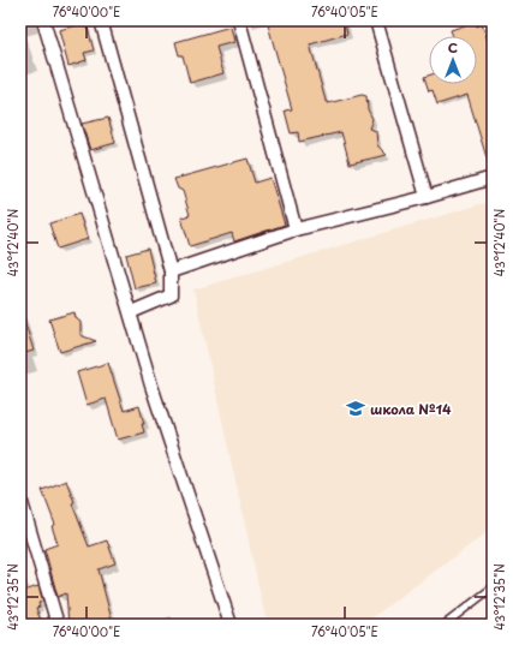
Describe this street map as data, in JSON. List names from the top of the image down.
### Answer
{
  "places": {
    "school or university": ["школа №14"]
  },
  "north": "top",
  "coordinates": [
    "76°40'00\"E",
    "76°40'05\"E",
    "43°12'40\"N",
    "43°12'35\"N"
  ]
}
